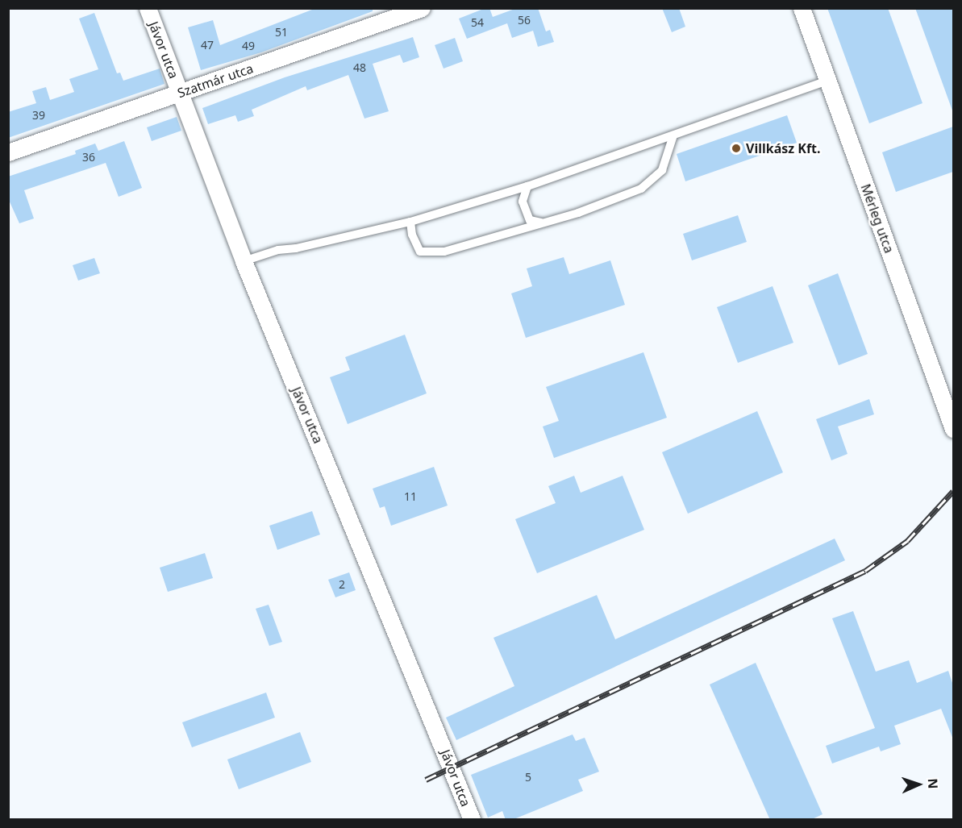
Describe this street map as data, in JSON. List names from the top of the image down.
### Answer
{
  "streets": {
    "street": ["Jávor utca", "Szatmár utca", "Mérleg utca"]
  },
  "crossings": [
    ["Jávor utca", "Szatmár utca"]
  ],
  "places": ["Villkász Kft."],
  "house_numbers": [
    "56",
    "54",
    "51",
    "47",
    "49",
    "48",
    "39",
    "36",
    "11",
    "2",
    "5"
  ],
  "north": "right"
}
